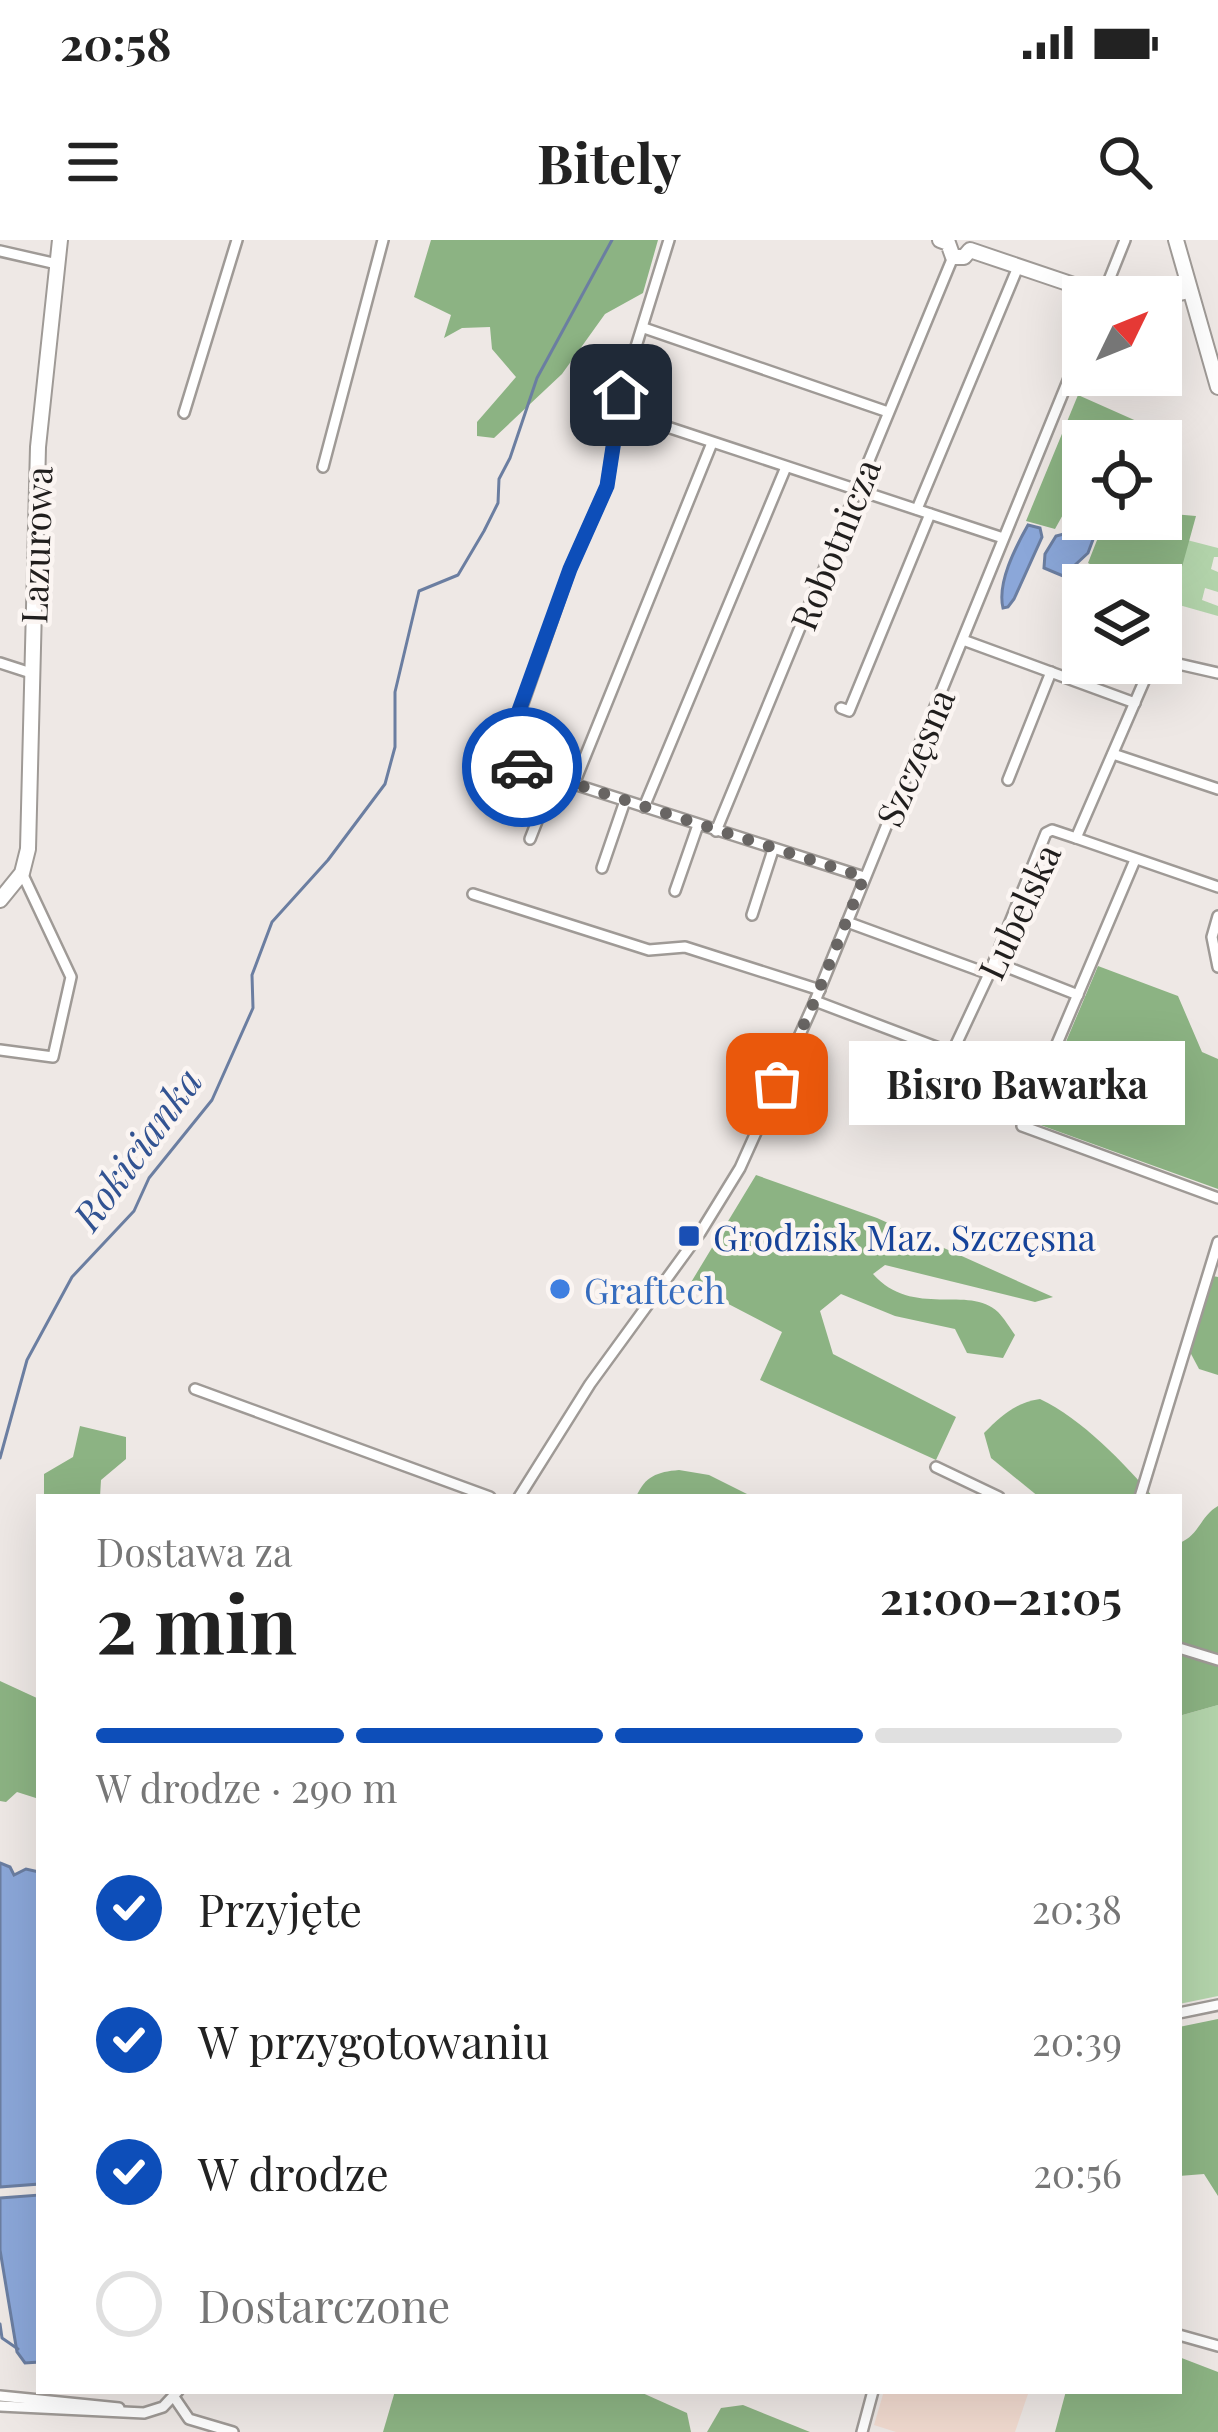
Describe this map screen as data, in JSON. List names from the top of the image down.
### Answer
{
  "streets": {
    "street": [
      "Robotnicza",
      "Lazurowa",
      "Szczęsna",
      "Lubelska"
    ]
  },
  "water": ["Rokicianka"],
  "places": {
    "other": ["Bisro Bawarka", "Graftech"],
    "transit": ["Grodzisk Maz. Szczęsna"]
  },
  "north": "top right",
  "page": {
    "status": "20:58",
    "header": "Bitely",
    "bubble": "Bisro Bawarka",
    "heading": ["2 min", "Dostawa za", "21:00–21:05"],
    "bar": "W drodze · 290 m",
    "list": [
      ["Przyjęte", "20:38"],
      ["W przygotowaniu", "20:39"],
      ["W drodze", "20:56"],
      "Dostarczone"
    ]
  }
}
